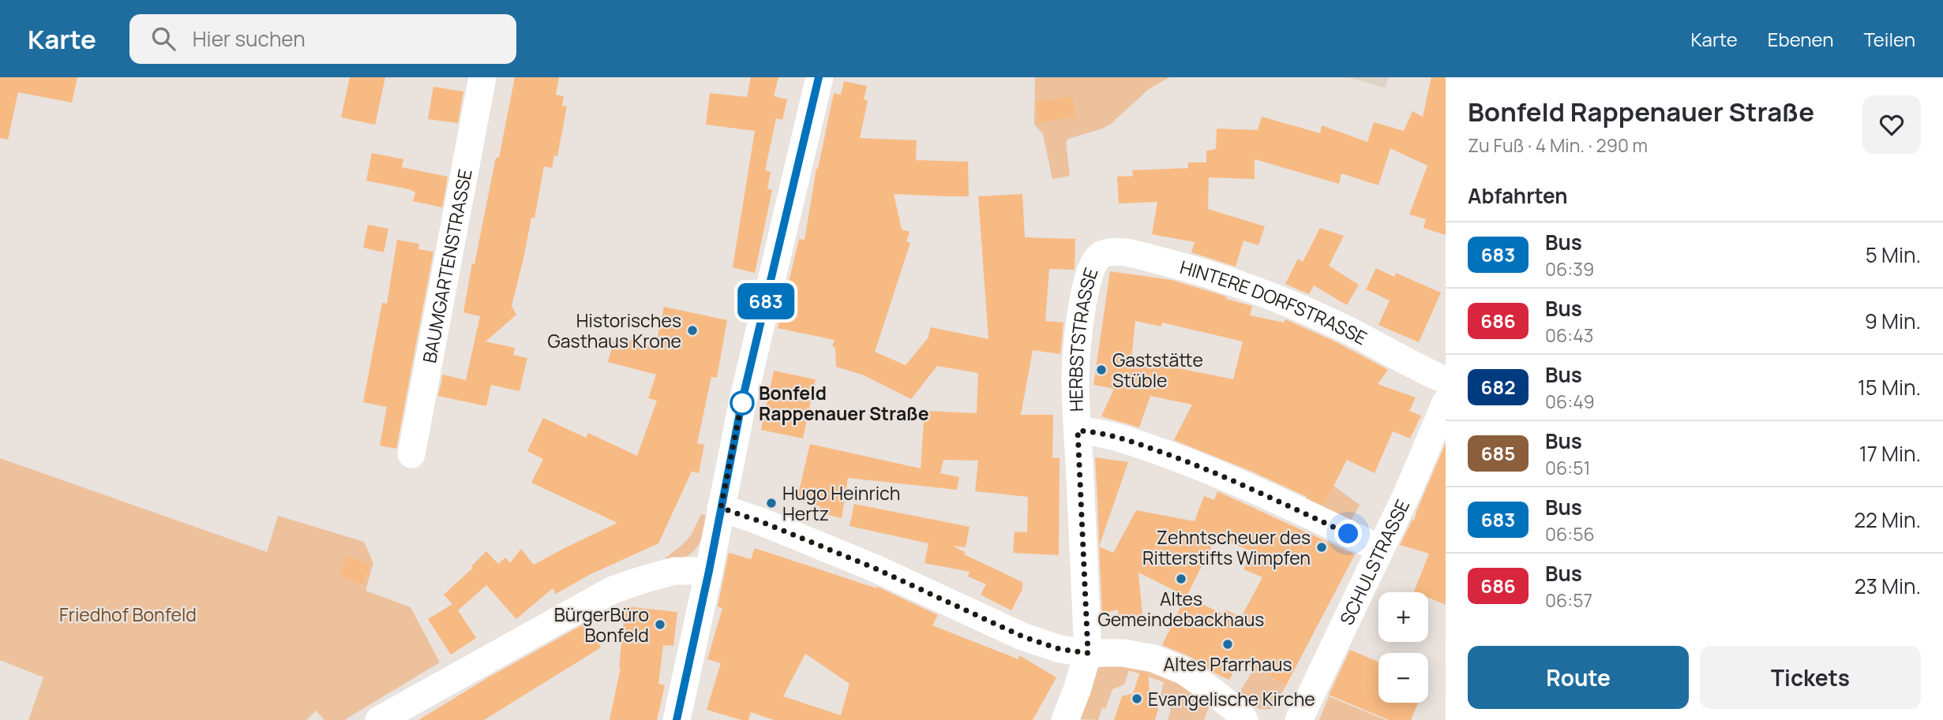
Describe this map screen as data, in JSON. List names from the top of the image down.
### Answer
{
  "streets": {
    "street": [
      "BAUMGARTENSTRASSE",
      "HINTERE DORFSTRASSE",
      "HERBSTSTRASSE",
      "SCHULSTRASSE"
    ]
  },
  "crossings": [
    ["HINTERE DORFSTRASSE", "HERBSTSTRASSE"]
  ],
  "parks": ["Friedhof Bonfeld"],
  "places": [
    "Historisches Gasthaus Krone",
    "Gaststätte Stüble",
    "Bonfeld Rappenauer Straße",
    "Hugo Heinrich Hertz",
    "Zehntscheuer des Ritterstifts Wimpfen",
    "Altes Gemeindebackhaus",
    "BürgerBüro Bonfeld",
    "Altes Pfarrhaus",
    "Evangelische Kirche"
  ],
  "lines": ["bus line 683"],
  "page": {
    "header": "Karte",
    "search": "Hier suchen",
    "nav": ["Karte", "Ebenen", "Teilen"],
    "on_map": "683",
    "heading": [
      ["Bonfeld Rappenauer Straße", "Zu Fuß · 4 Min. · 290 m"],
      "Abfahrten"
    ],
    "list": [
      {
        "mark": "683",
        "name": "Bus",
        "note": "06:39",
        "value": "5 Min."
      },
      {
        "mark": "686",
        "name": "Bus",
        "note": "06:43",
        "value": "9 Min."
      },
      {
        "mark": "682",
        "name": "Bus",
        "note": "06:49",
        "value": "15 Min."
      },
      {
        "mark": "685",
        "name": "Bus",
        "note": "06:51",
        "value": "17 Min."
      },
      {
        "mark": "683",
        "name": "Bus",
        "note": "06:56",
        "value": "22 Min."
      },
      {
        "mark": "686",
        "name": "Bus",
        "note": "06:57",
        "value": "23 Min."
      }
    ],
    "map_buttons": ["+", "−"],
    "buttons": ["Route", "Tickets"]
  }
}
